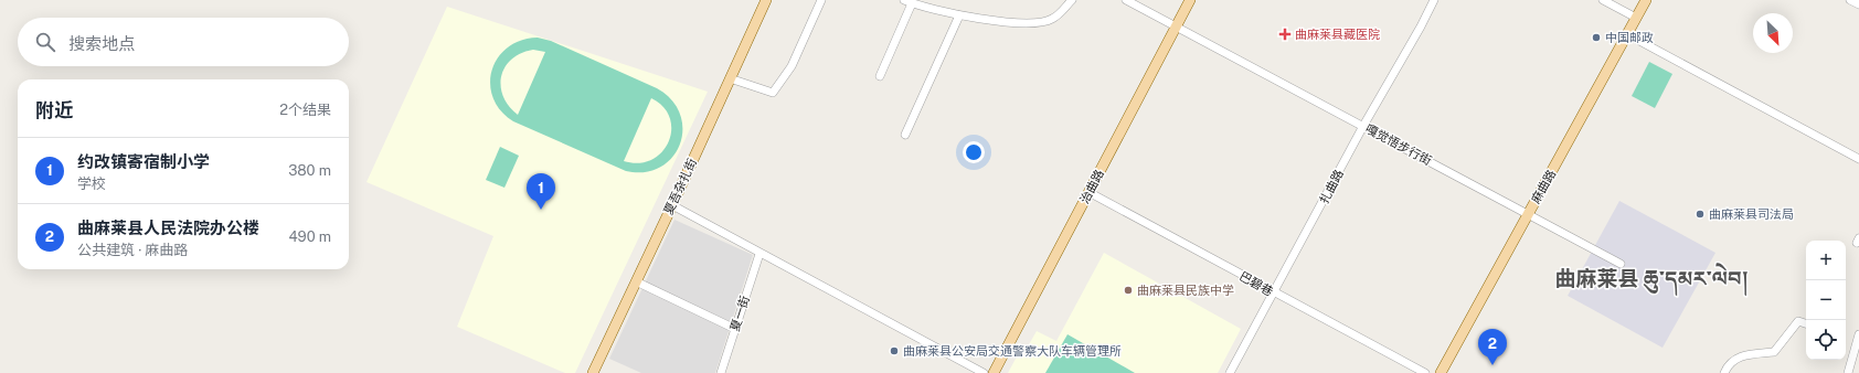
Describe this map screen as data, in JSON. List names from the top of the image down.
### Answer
{
  "streets": {
    "main road": ["夏吾杂扎街", "治曲路", "麻曲路"],
    "street": [
      "嘎觉悟步行街",
      "扎曲路",
      "巴碧巷",
      "夏一街"
    ]
  },
  "crossings": [
    ["嘎觉悟步行街", "治曲路"],
    ["嘎觉悟步行街", "扎曲路"],
    ["嘎觉悟步行街", "麻曲路"],
    ["治曲路", "巴碧巷"],
    ["扎曲路", "巴碧巷"]
  ],
  "districts": ["曲麻莱县 ཆུ་དམར་ལེབ།"],
  "places": {
    "health": ["曲麻莱县藏医院"],
    "other": [
      "中国邮政",
      "曲麻莱县司法局",
      "曲麻莱县民族中学",
      "曲麻莱县公安局交通警察大队车辆管理所"
    ]
  },
  "north": "bottom right",
  "page": {
    "search": "搜索地点",
    "heading": ["附近", "2个结果"],
    "list": [
      {
        "mark": "1",
        "name": "约改镇寄宿制小学",
        "note": "学校",
        "value": "380 m"
      },
      {
        "mark": "2",
        "name": "曲麻莱县人民法院办公楼",
        "note": "公共建筑 · 麻曲路",
        "value": "490 m"
      }
    ],
    "pins": ["1", "2"],
    "map_buttons": ["+", "−"]
  }
}
